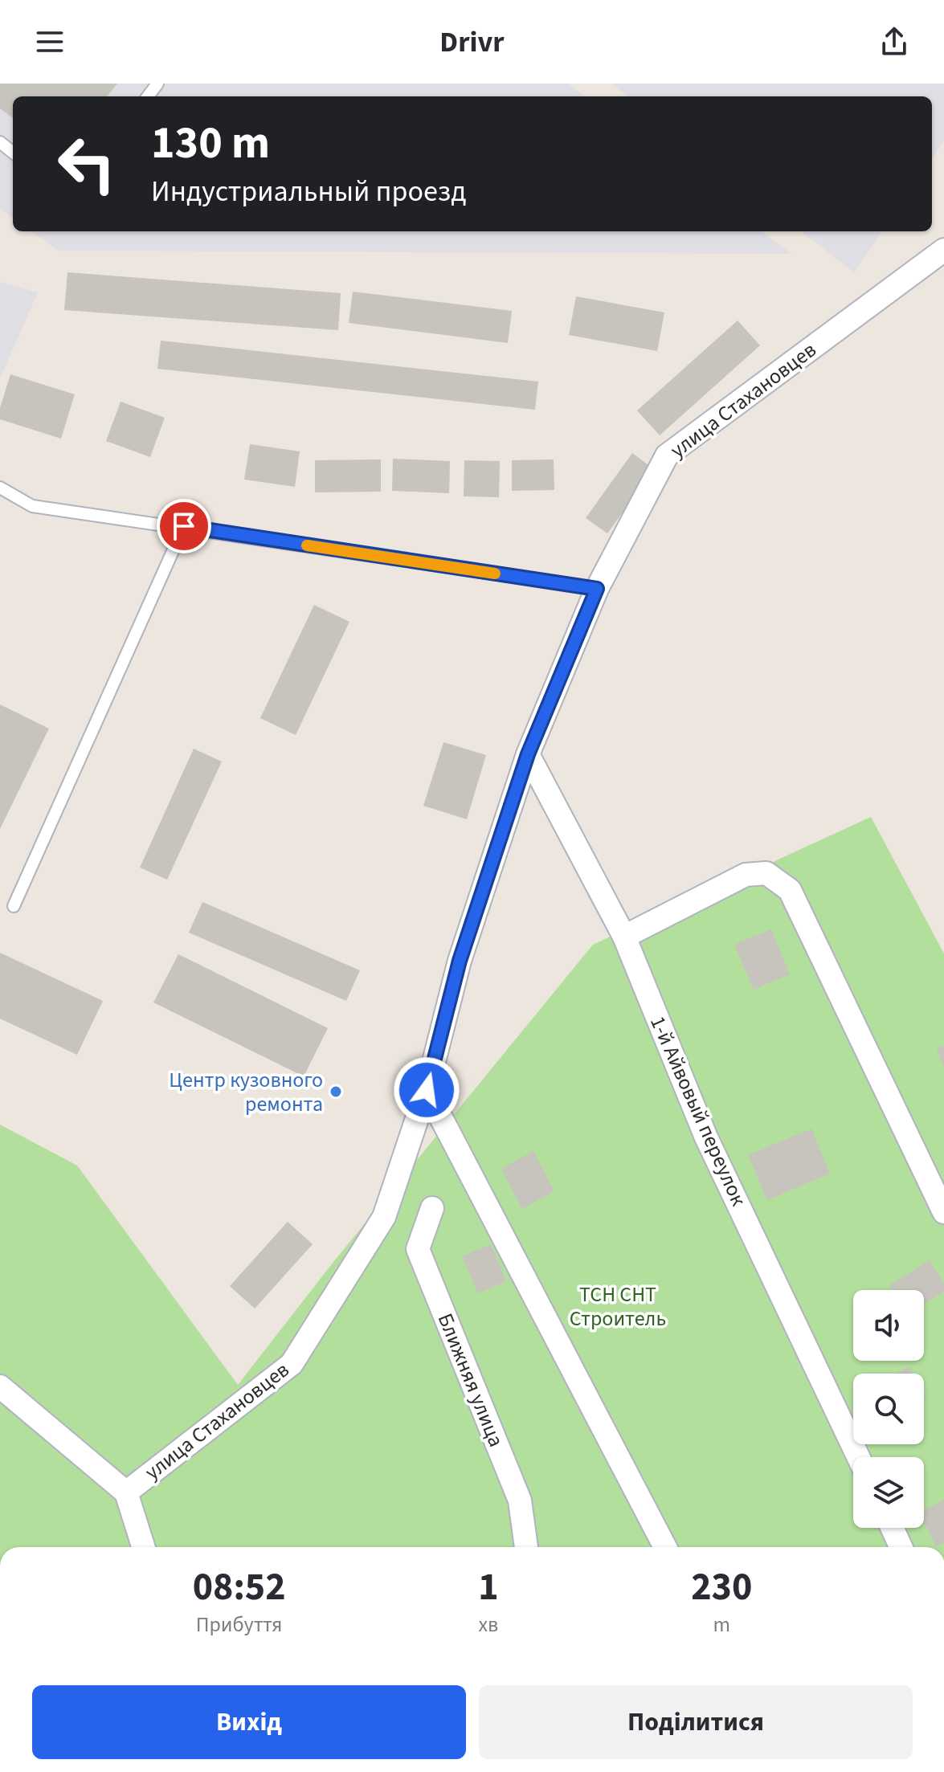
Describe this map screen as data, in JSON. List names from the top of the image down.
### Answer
{
  "streets": {
    "street": ["улица Стахановцев", "1-й Айвовый переулок", "Ближняя улица"]
  },
  "crossings": [
    ["улица Стахановцев", "1-й Айвовый переулок"]
  ],
  "parks": ["ТСН СНТ Строитель"],
  "places": ["Центр кузовного ремонта"],
  "page": {
    "header": "Drivr",
    "turn": ["130 m", "Индустриальный проезд"],
    "eta": [
      "08:52",
      "Прибуття",
      "1",
      "хв",
      "230",
      "m"
    ],
    "buttons": ["Вихід", "Поділитися"]
  }
}
